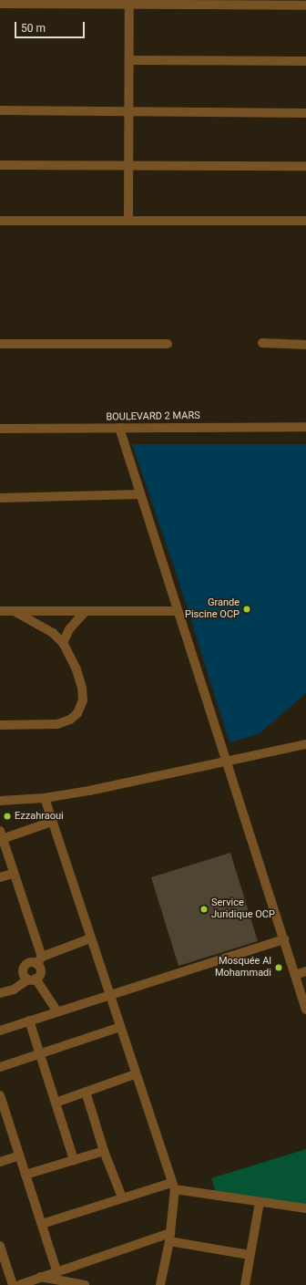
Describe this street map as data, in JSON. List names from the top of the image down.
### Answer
{
  "streets": {
    "street": ["BOULEVARD 2 MARS"]
  },
  "places": [
    "Grande Piscine OCP",
    "Ezzahraoui",
    "Service Juridique OCP",
    "Mosquée Al Mohammadi"
  ],
  "scale_bar": "50 m"
}
